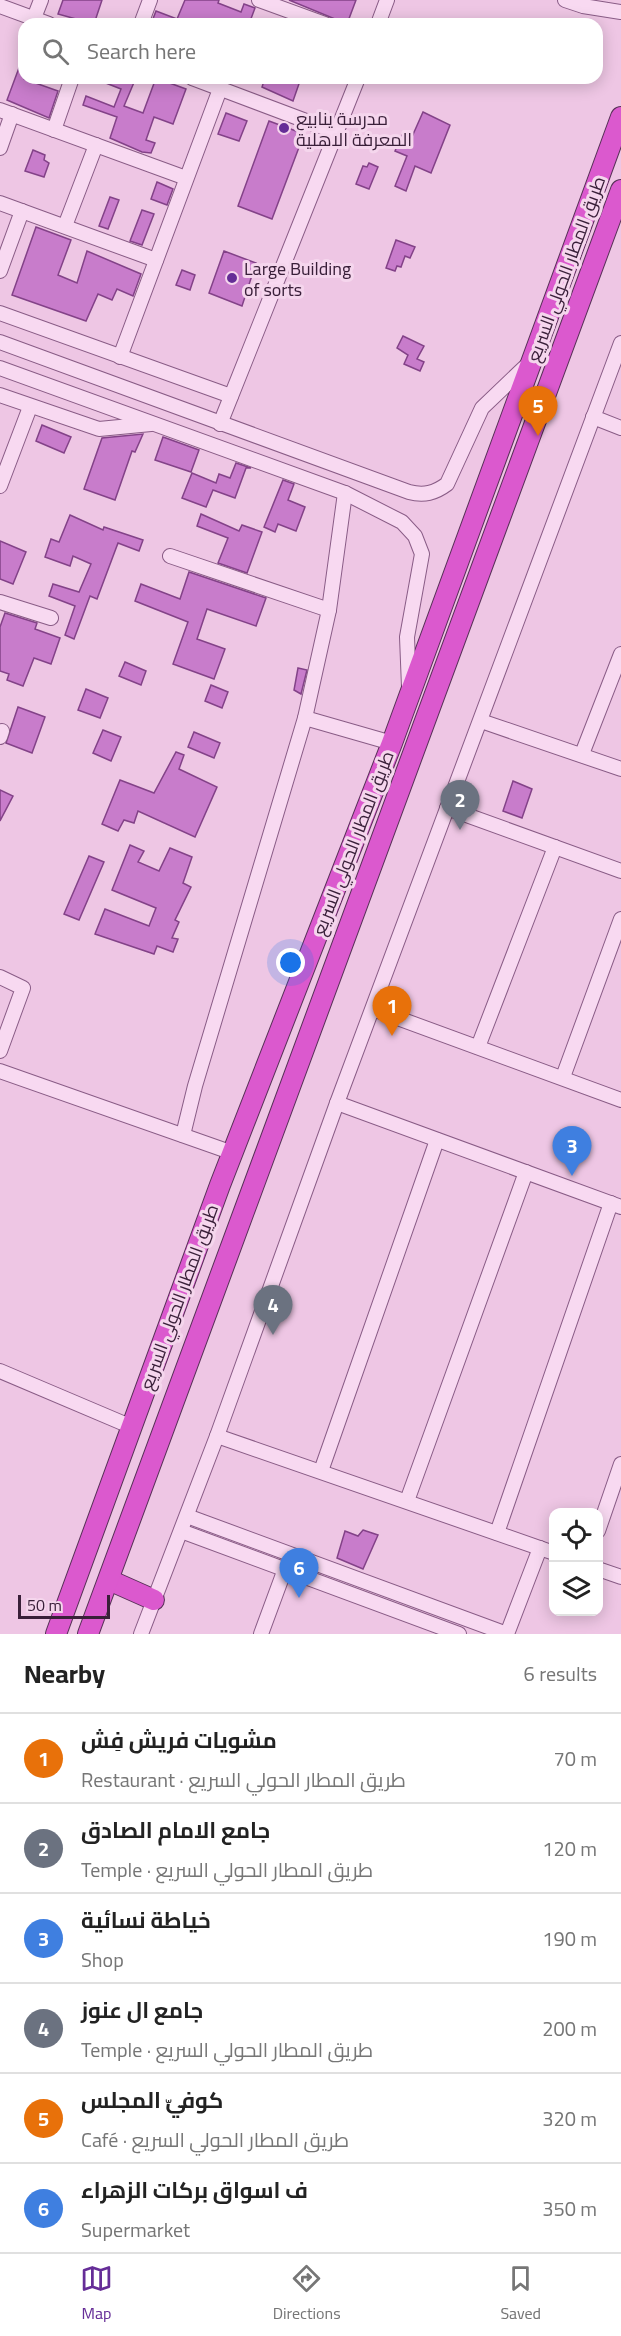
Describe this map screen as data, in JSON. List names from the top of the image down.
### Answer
{
  "streets": {
    "highway": ["طريق المطار الحولي السريع"]
  },
  "places": ["مدرسة ينابيع المعرفة الاهلية", "Large Building of sorts"],
  "scale_bar": "50 m",
  "page": {
    "search": "Search here",
    "pins": [
      "5",
      "2",
      "1",
      "3",
      "4",
      "6"
    ],
    "scale": "50 m",
    "heading": ["Nearby", "6 results"],
    "list": [
      {
        "mark": "1",
        "name": "مشويات فريش فِش",
        "note": "Restaurant · طريق المطار الحولي السريع",
        "value": "70 m"
      },
      {
        "mark": "2",
        "name": "جامع الامام الصادق",
        "note": "Temple · طريق المطار الحولي السريع",
        "value": "120 m"
      },
      {
        "mark": "3",
        "name": "خياطة نسائية",
        "note": "Shop",
        "value": "190 m"
      },
      {
        "mark": "4",
        "name": "جامع ال عنوز",
        "note": "Temple · طريق المطار الحولي السريع",
        "value": "200 m"
      },
      {
        "mark": "5",
        "name": "كوفيّ المجلس",
        "note": "Café · طريق المطار الحولي السريع",
        "value": "320 m"
      },
      {
        "mark": "6",
        "name": "ف اسواق بركات الزهراء",
        "note": "Supermarket",
        "value": "350 m"
      }
    ],
    "nav": ["Map", "Directions", "Saved"]
  }
}
